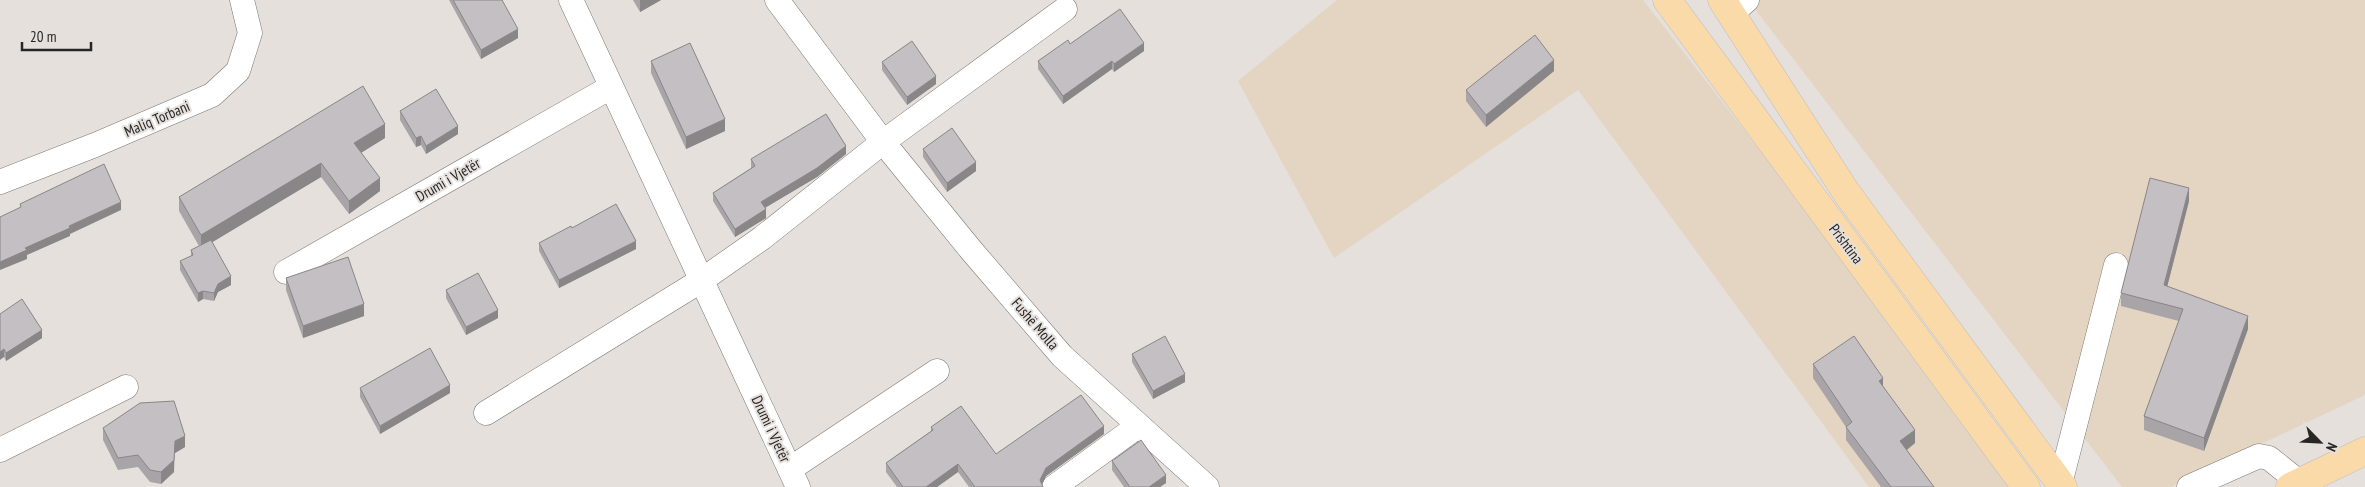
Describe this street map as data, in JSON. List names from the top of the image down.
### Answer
{
  "streets": {
    "main road": ["Prishtina"],
    "street": ["Maliq Torbani", "Drumi i Vjetër", "Fushë Molla"]
  },
  "scale_bar": "20 m",
  "north": "bottom right"
}
